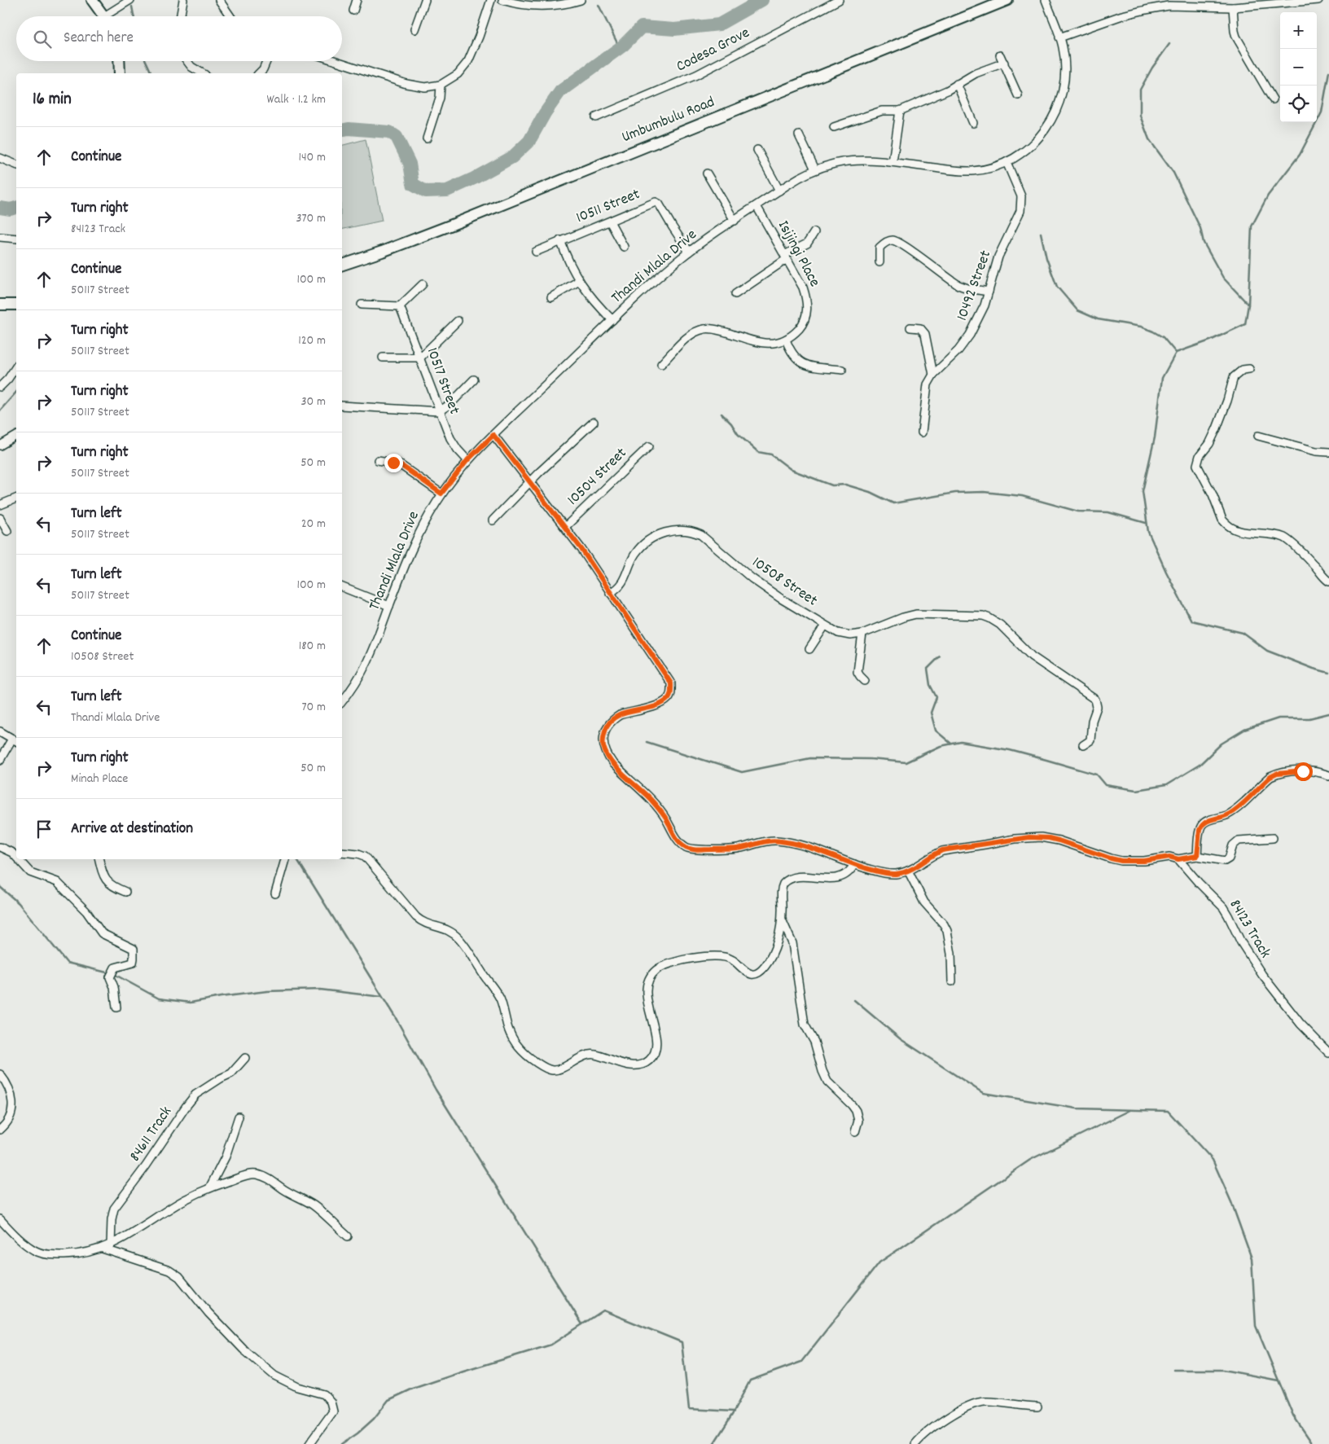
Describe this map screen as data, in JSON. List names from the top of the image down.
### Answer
{
  "streets": {
    "main road": ["Umbumbulu Road"],
    "street": [
      "Codesa Grove",
      "10511 Street",
      "Isijingi Place",
      "Thandi Mlala Drive",
      "10492 Street",
      "10517 Street",
      "10504 Street",
      "10508 Street",
      "84123 Track",
      "84611 Track"
    ]
  },
  "crossings": [
    ["10511 Street", "Thandi Mlala Drive"],
    ["Isijingi Place", "Thandi Mlala Drive"],
    ["Thandi Mlala Drive", "10492 Street"],
    ["Thandi Mlala Drive", "10517 Street"]
  ],
  "page": {
    "map_buttons": ["+", "−"],
    "search": "Search here",
    "heading": ["16 min", "Walk · 1.2 km"],
    "list": [
      ["Continue", "140 m"],
      ["Turn right", "84123 Track", "370 m"],
      ["Continue", "50117 Street", "100 m"],
      ["Turn right", "50117 Street", "120 m"],
      ["Turn right", "50117 Street", "30 m"],
      ["Turn right", "50117 Street", "50 m"],
      ["Turn left", "50117 Street", "20 m"],
      ["Turn left", "50117 Street", "100 m"],
      ["Continue", "10508 Street", "180 m"],
      ["Turn left", "Thandi Mlala Drive", "70 m"],
      ["Turn right", "Minah Place", "50 m"],
      "Arrive at destination"
    ]
  }
}
